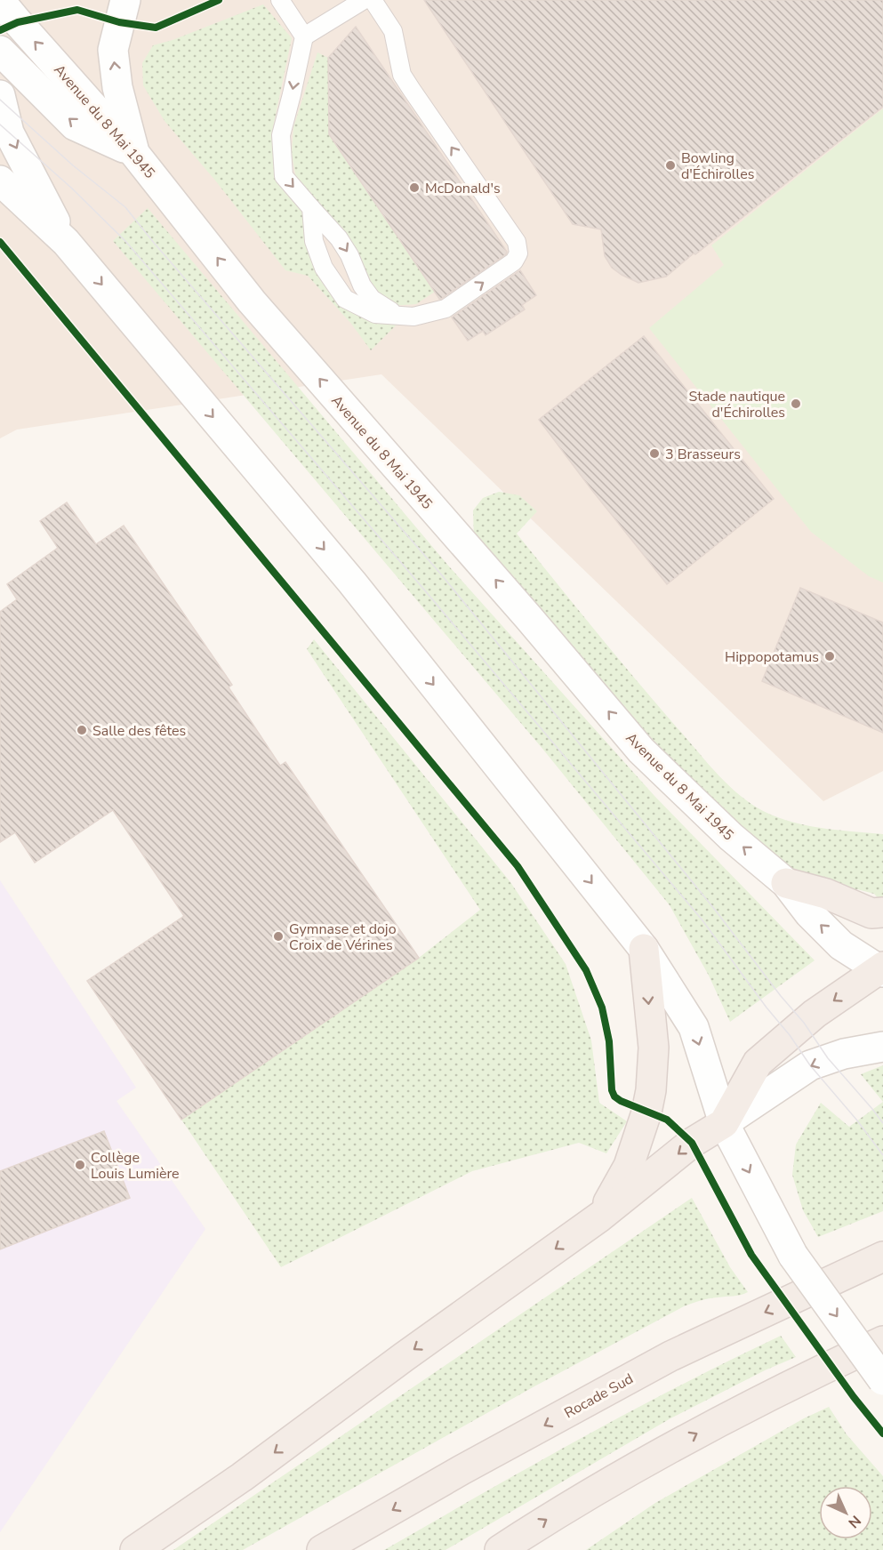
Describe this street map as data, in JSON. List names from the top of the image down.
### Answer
{
  "streets": {
    "highway": ["Rocade Sud"],
    "main road": ["Avenue du 8 Mai 1945"]
  },
  "places": [
    "Bowling d'Échirolles",
    "McDonald's",
    "Stade nautique d'Échirolles",
    "3 Brasseurs",
    "Hippopotamus",
    "Salle des fêtes",
    "Gymnase et dojo Croix de Vérines",
    "Collège Louis Lumière"
  ],
  "north": "bottom right"
}
